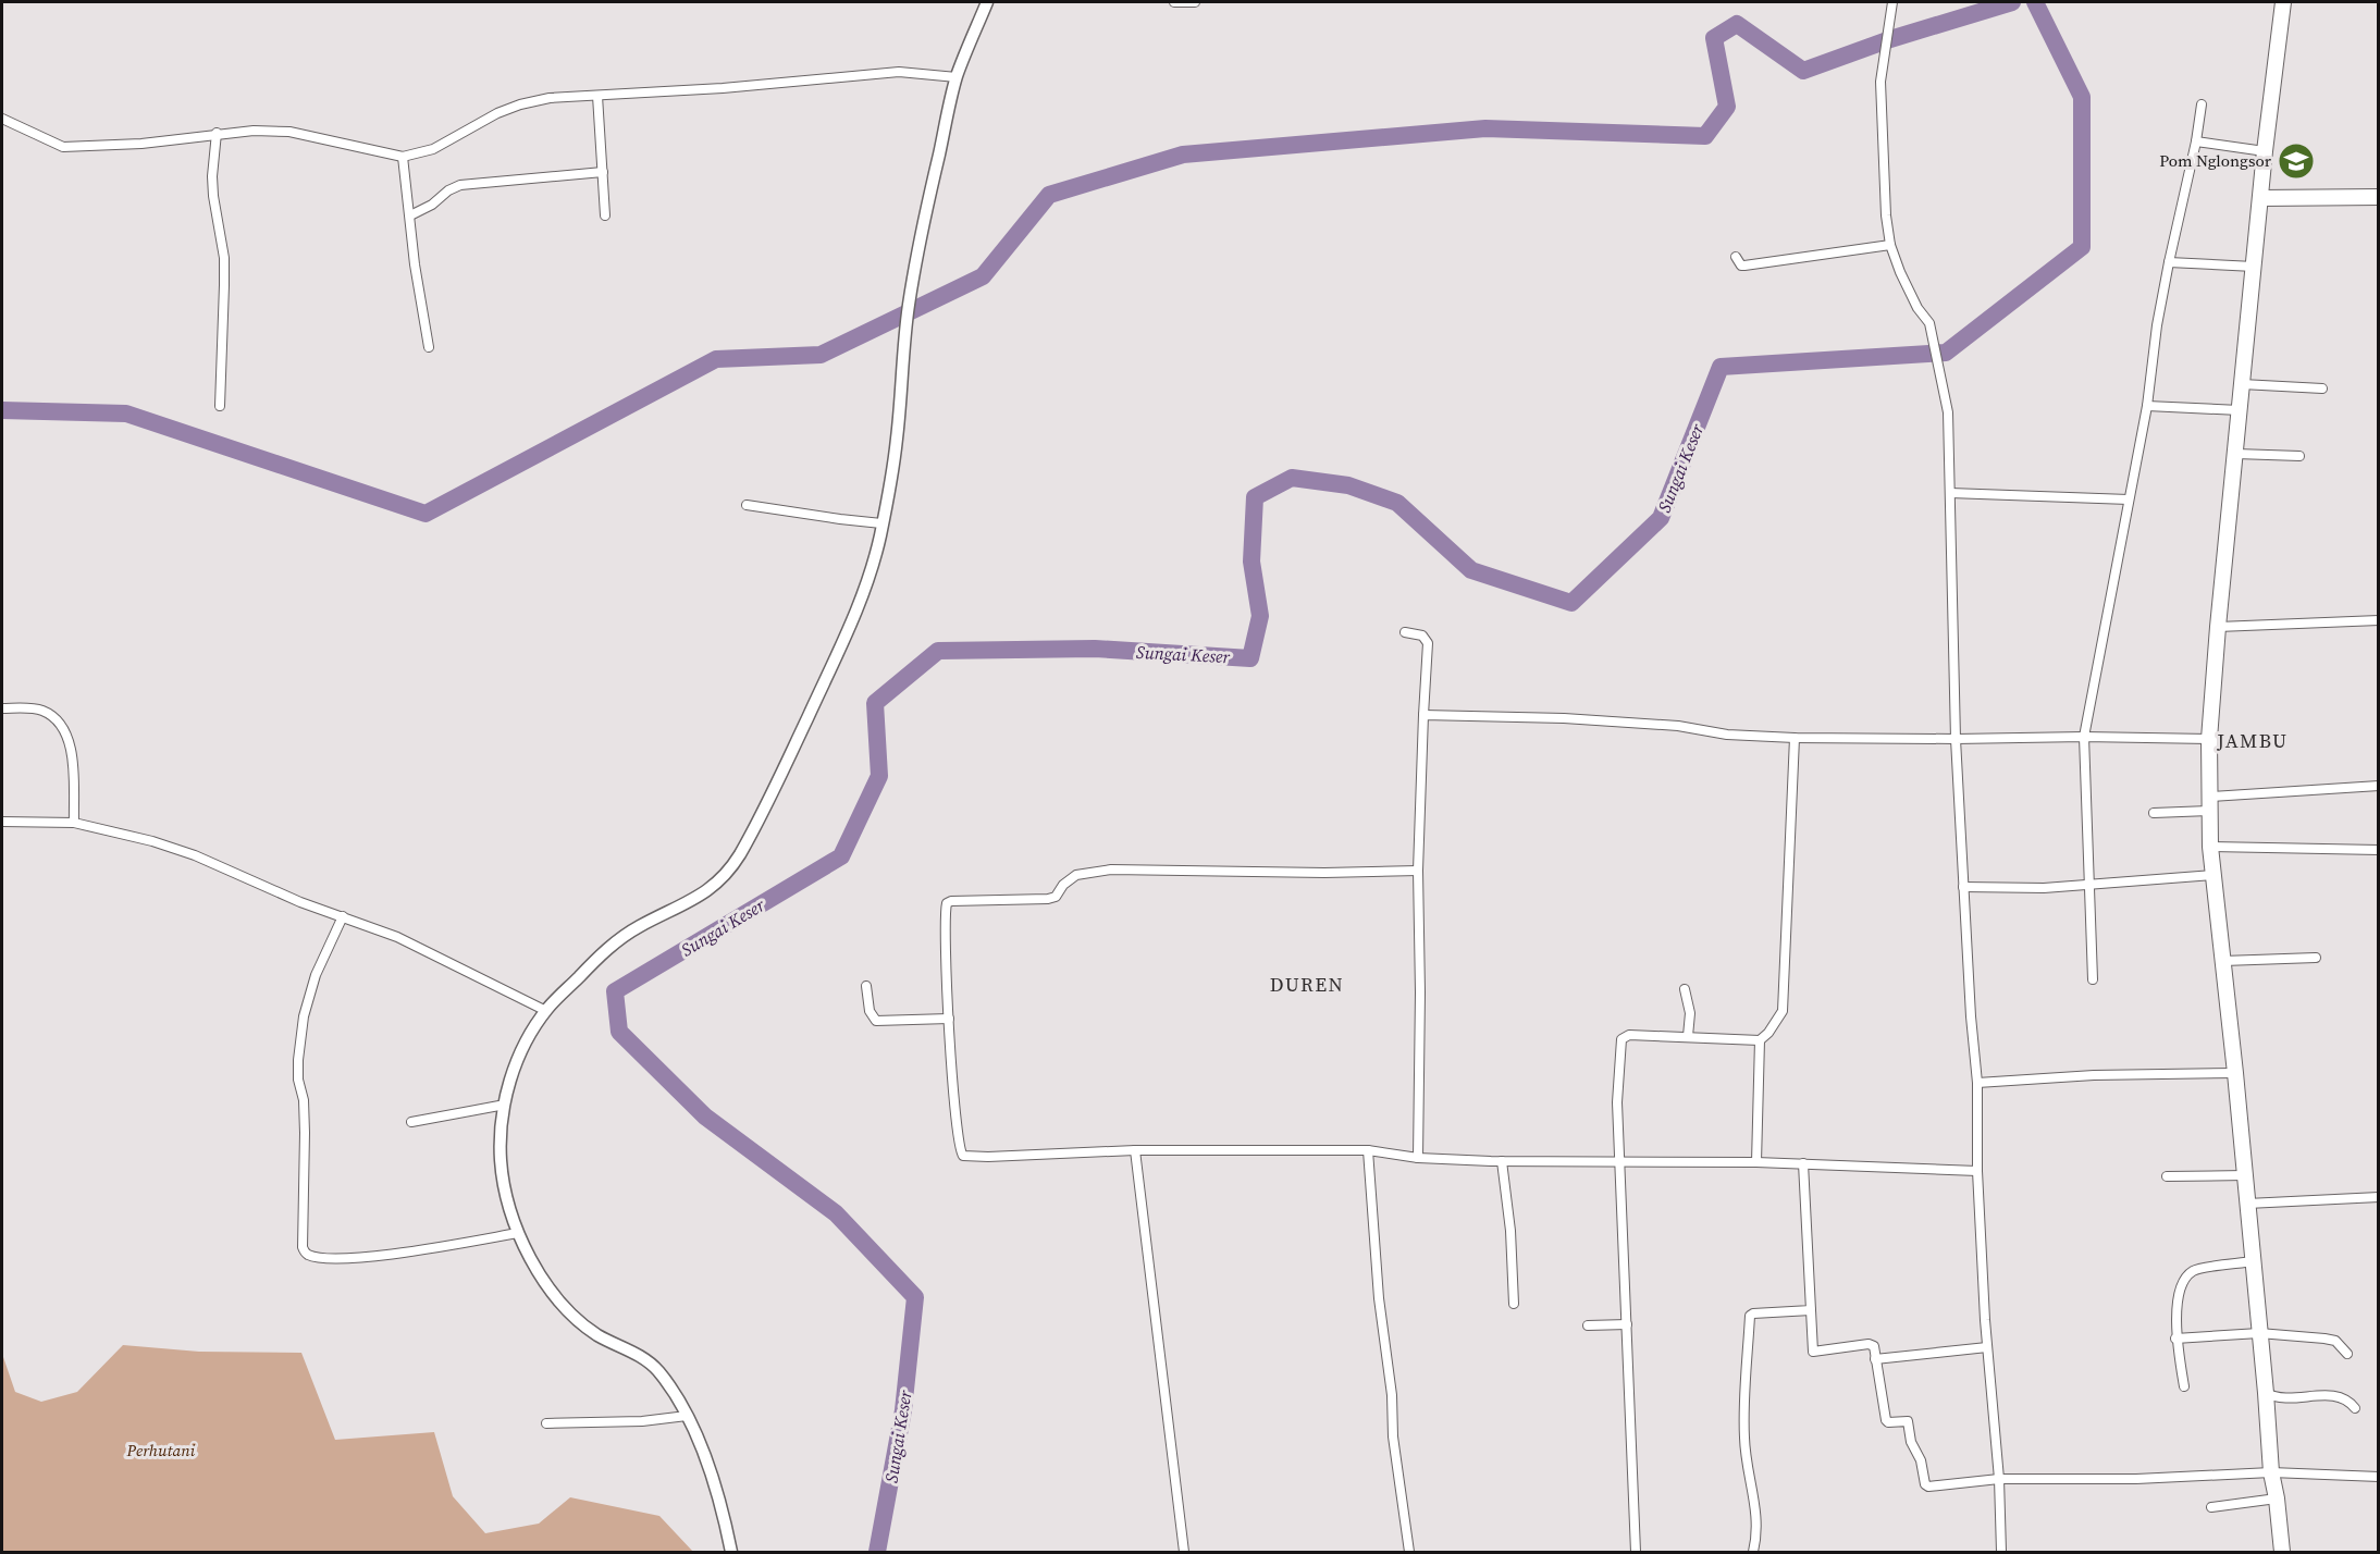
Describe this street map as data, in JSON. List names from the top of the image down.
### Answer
{
  "districts": ["JAMBU", "DUREN"],
  "water": ["Sungai Keser"],
  "parks": ["Perhutani"],
  "places": {
    "school or university": ["Pom Nglongsor"]
  }
}
